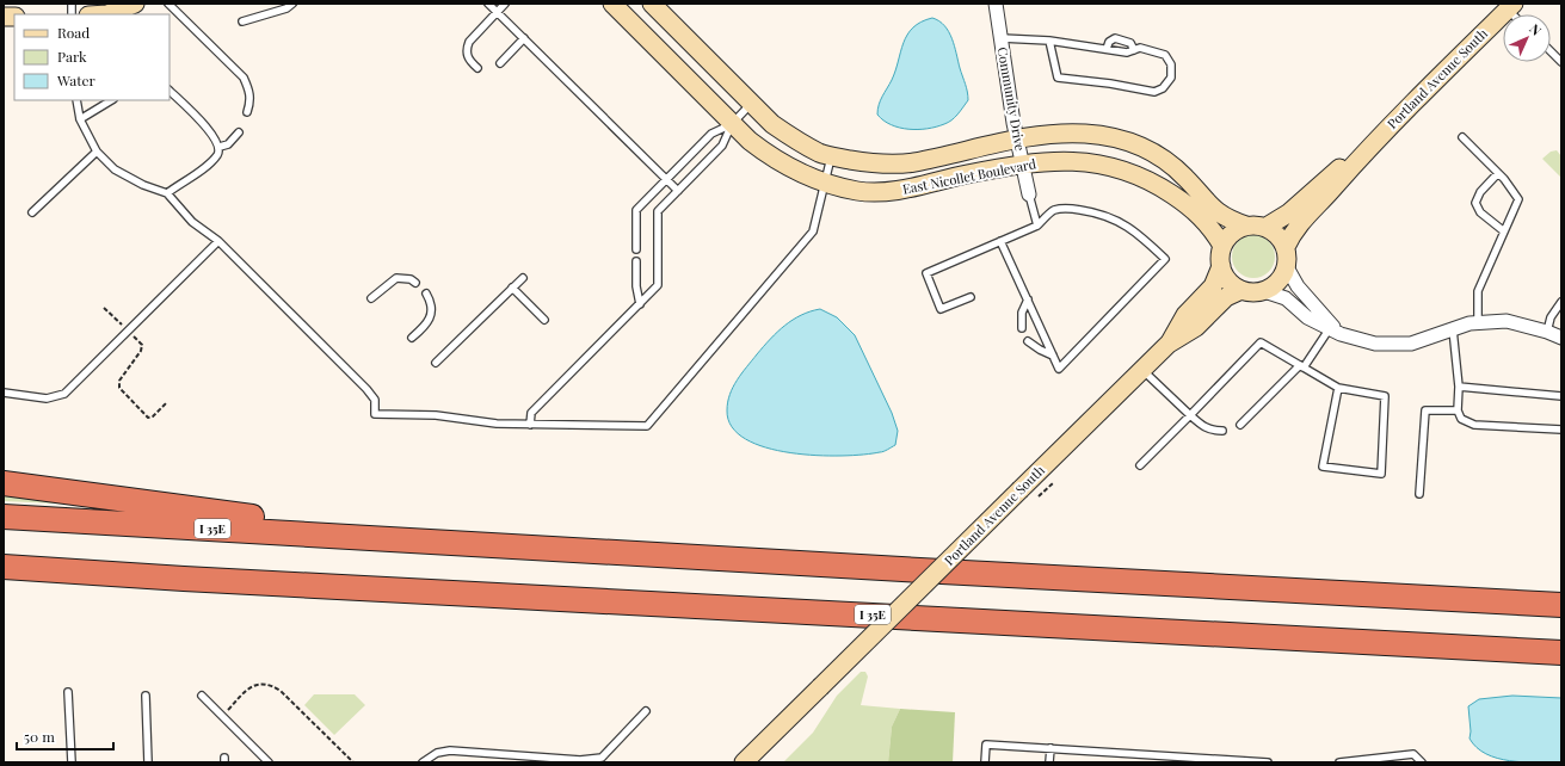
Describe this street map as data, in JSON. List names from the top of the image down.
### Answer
{
  "streets": {
    "highway": ["I 35E"],
    "street": ["Portland Avenue South", "Community Drive", "East Nicollet Boulevard"]
  },
  "crossings": [
    ["Portland Avenue South", "East Nicollet Boulevard"],
    ["Community Drive", "East Nicollet Boulevard"]
  ],
  "legend": ["Road", "Park", "Water"],
  "scale_bar": "50 m",
  "north": "top right"
}
